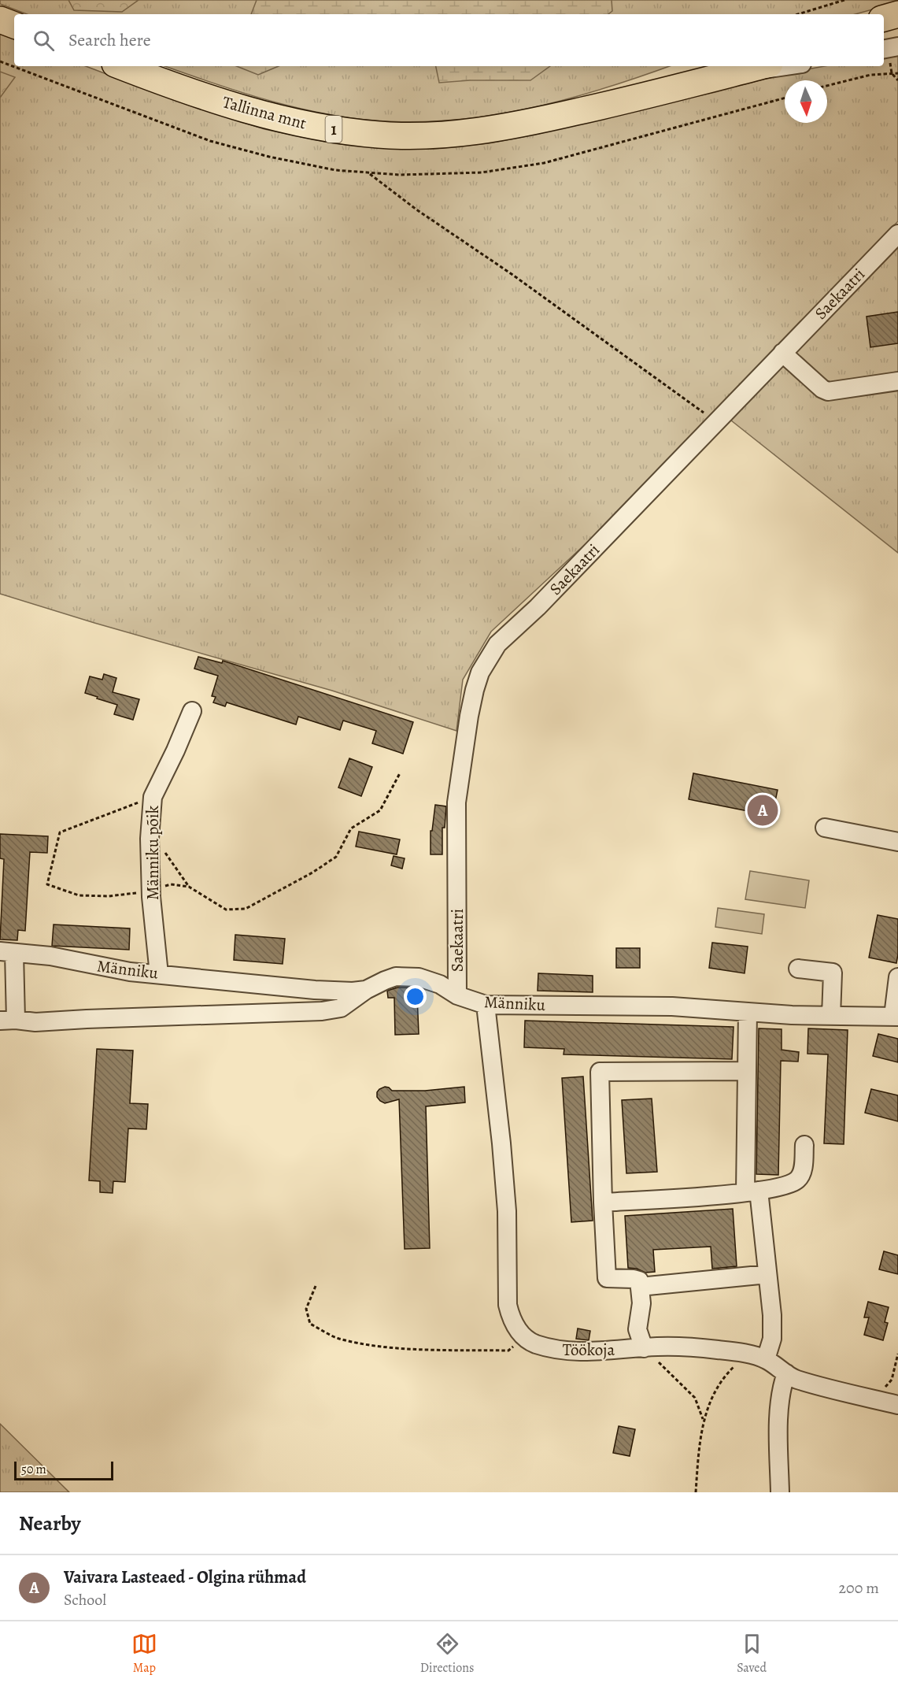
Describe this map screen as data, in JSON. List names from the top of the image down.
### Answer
{
  "streets": {
    "highway": ["Tallinna mnt", "1"],
    "street": [
      "Saekaatri",
      "Männiku põik",
      "Männiku",
      "Töökoja"
    ]
  },
  "crossings": [
    ["Saekaatri", "Männiku"],
    ["Männiku põik", "Männiku"]
  ],
  "scale_bar": "50 m",
  "north": "bottom",
  "page": {
    "search": "Search here",
    "pins": "A",
    "scale": "50 m",
    "heading": "Nearby",
    "list": [
      {
        "mark": "A",
        "name": "Vaivara Lasteaed - Olgina rühmad",
        "note": "School",
        "value": "200 m"
      }
    ],
    "nav": ["Map", "Directions", "Saved"]
  }
}
